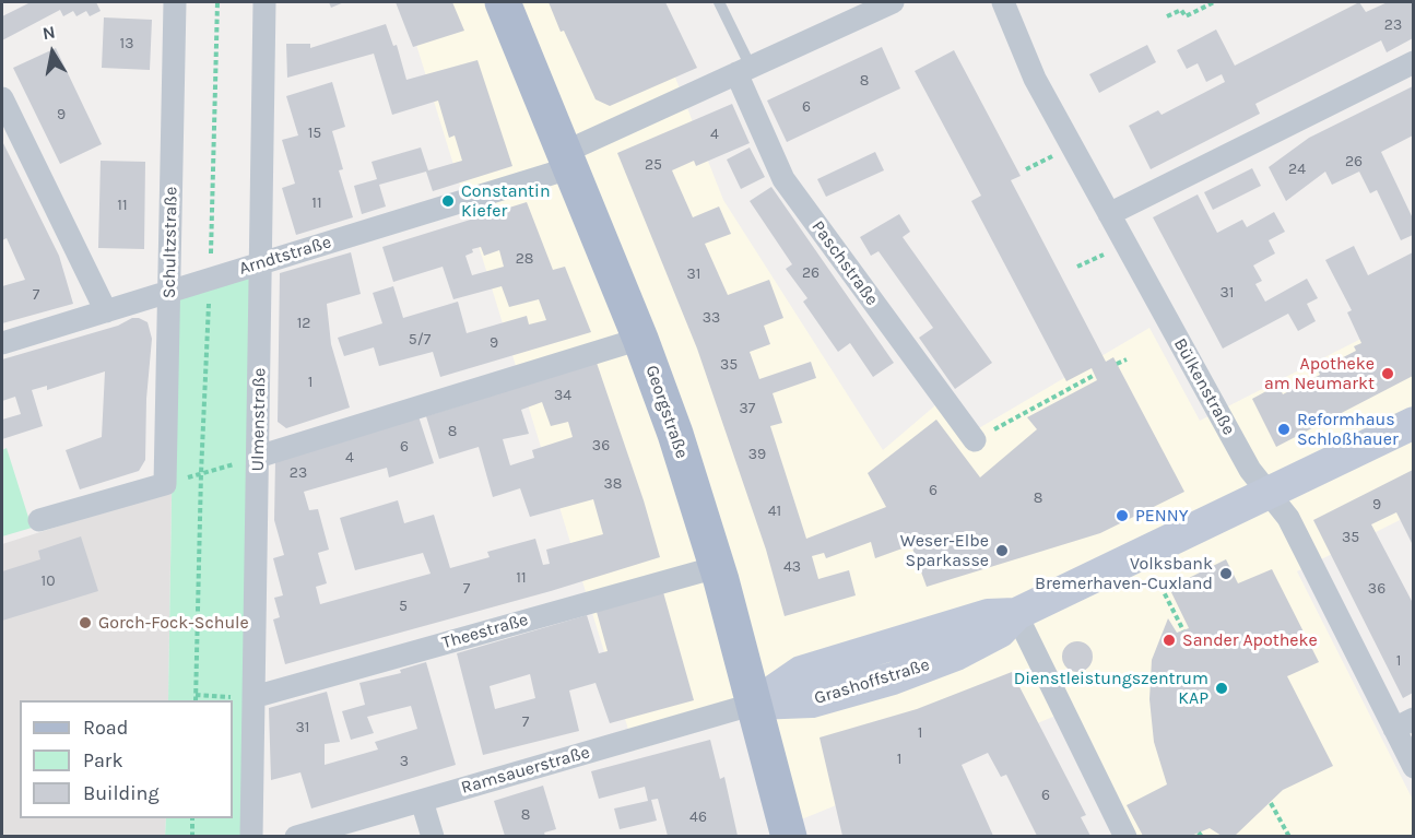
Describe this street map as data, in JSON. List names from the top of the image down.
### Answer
{
  "streets": {
    "main road": ["Georgstraße"],
    "street": [
      "Schultzstraße",
      "Arndtstraße",
      "Paschstraße",
      "Bülkenstraße",
      "Ulmenstraße",
      "Theestraße",
      "Grashoffstraße",
      "Ramsauerstraße"
    ]
  },
  "crossings": [
    ["Schultzstraße", "Arndtstraße"],
    ["Arndtstraße", "Paschstraße"],
    ["Arndtstraße", "Georgstraße"],
    ["Arndtstraße", "Ulmenstraße"],
    ["Bülkenstraße", "Grashoffstraße"],
    ["Georgstraße", "Theestraße"],
    ["Georgstraße", "Grashoffstraße"],
    ["Georgstraße", "Ramsauerstraße"],
    ["Ulmenstraße", "Theestraße"],
    ["Grashoffstraße", "Ramsauerstraße"]
  ],
  "places": [
    "Constantin Kiefer",
    "Apotheke am Neumarkt",
    "Reformhaus Schloßhauer",
    "PENNY",
    "Weser-Elbe Sparkasse",
    "Volksbank Bremerhaven-Cuxland",
    "Gorch-Fock-Schule",
    "Sander Apotheke",
    "Dienstleistungszentrum KAP"
  ],
  "house_numbers": [
    "23",
    "13",
    "8",
    "6",
    "9",
    "15",
    "4",
    "26",
    "25",
    "24",
    "11",
    "11",
    "28",
    "26",
    "31",
    "31",
    "7",
    "33",
    "12",
    "5/7",
    "9",
    "35",
    "1",
    "34",
    "37",
    "8",
    "36",
    "6",
    "39",
    "4",
    "23",
    "38",
    "6",
    "8",
    "9",
    "41",
    "35",
    "43",
    "11",
    "10",
    "7",
    "36",
    "5",
    "1",
    "7",
    "31",
    "1",
    "1",
    "3",
    "6",
    "8",
    "46"
  ],
  "legend": ["Road", "Park", "Building"],
  "north": "top"
}
